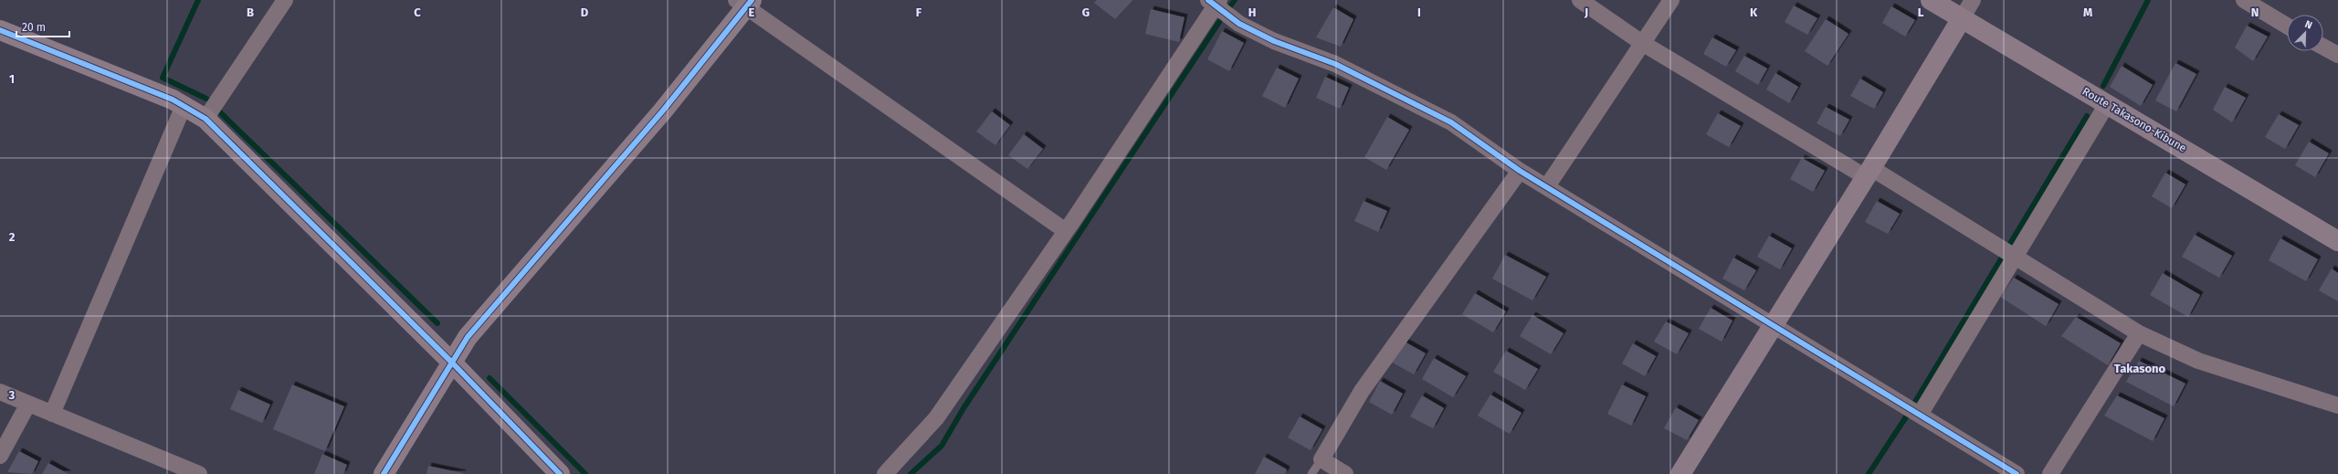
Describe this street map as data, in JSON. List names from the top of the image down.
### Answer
{
  "streets": {
    "street": ["Route Takasono-Kibune"]
  },
  "districts": ["Takasono"],
  "scale_bar": "20 m",
  "north": "top right",
  "grid": {
    "columns": [
      "B",
      "C",
      "D",
      "E",
      "F",
      "G",
      "H",
      "I",
      "J",
      "K",
      "L",
      "M",
      "N"
    ],
    "rows": ["1", "2", "3"]
  }
}
